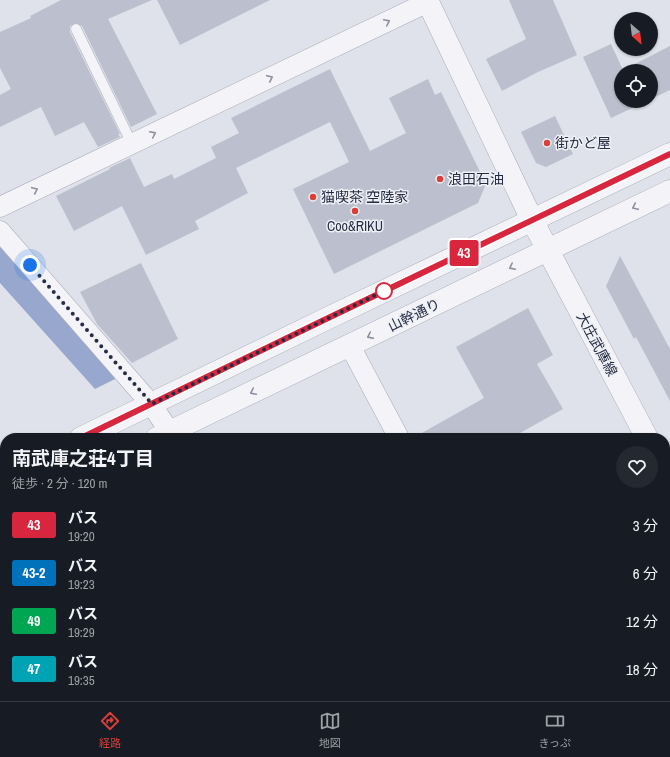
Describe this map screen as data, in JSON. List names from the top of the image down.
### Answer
{
  "streets": {
    "street": ["山幹通り", "大庄武庫線"]
  },
  "crossings": [
    ["山幹通り", "大庄武庫線"]
  ],
  "places": [
    "街かど屋",
    "浪田石油",
    "猫喫茶 空陸家",
    "Coo&RIKU"
  ],
  "lines": ["bus line 43"],
  "north": "bottom right",
  "page": {
    "on_map": "43",
    "heading": ["南武庫之荘4丁目", "徒歩 · 2 分 · 120 m"],
    "list": [
      {
        "mark": "43",
        "name": "バス",
        "note": "19:20",
        "value": "3 分"
      },
      {
        "mark": "43-2",
        "name": "バス",
        "note": "19:23",
        "value": "6 分"
      },
      {
        "mark": "49",
        "name": "バス",
        "note": "19:29",
        "value": "12 分"
      },
      {
        "mark": "47",
        "name": "バス",
        "note": "19:35",
        "value": "18 分"
      }
    ],
    "tabs": ["経路", "地図", "きっぷ"]
  }
}
